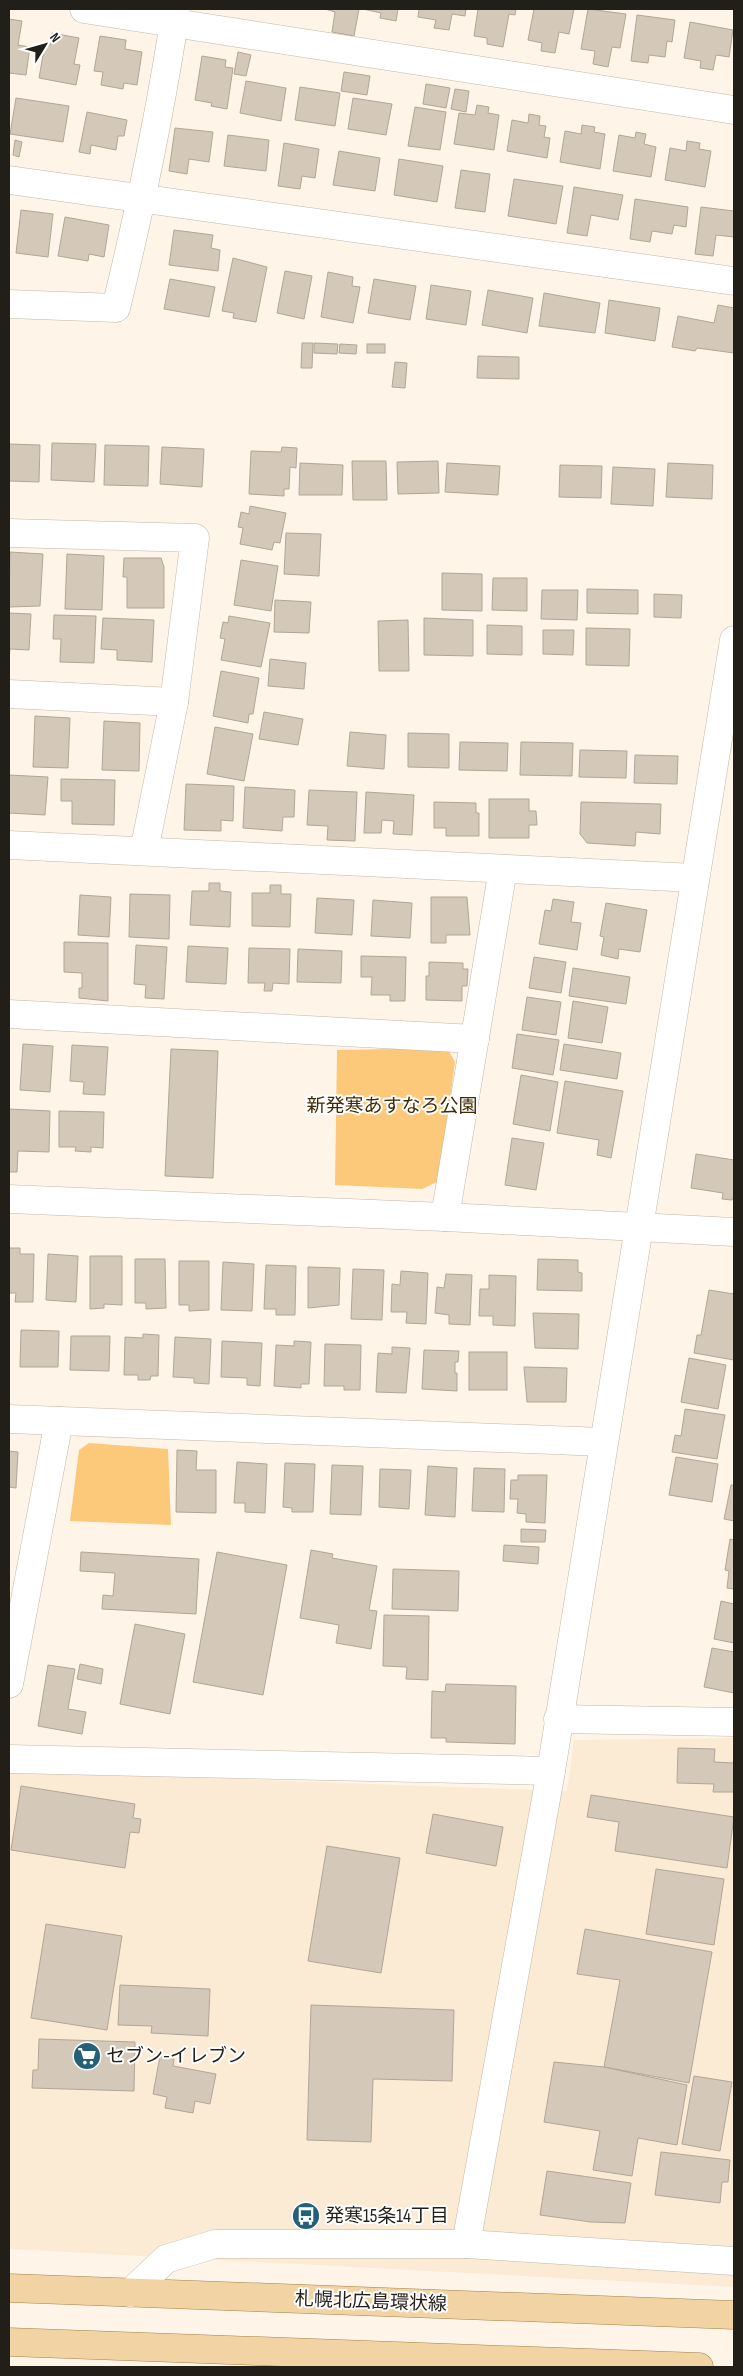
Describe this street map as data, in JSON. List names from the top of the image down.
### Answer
{
  "streets": {
    "main road": ["札幌北広島環状線"]
  },
  "parks": ["新発寒あすなろ公園"],
  "places": {
    "supermarket": ["セブン-イレブン"],
    "bus stop": ["発寒15条14丁目"]
  },
  "north": "top right"
}
